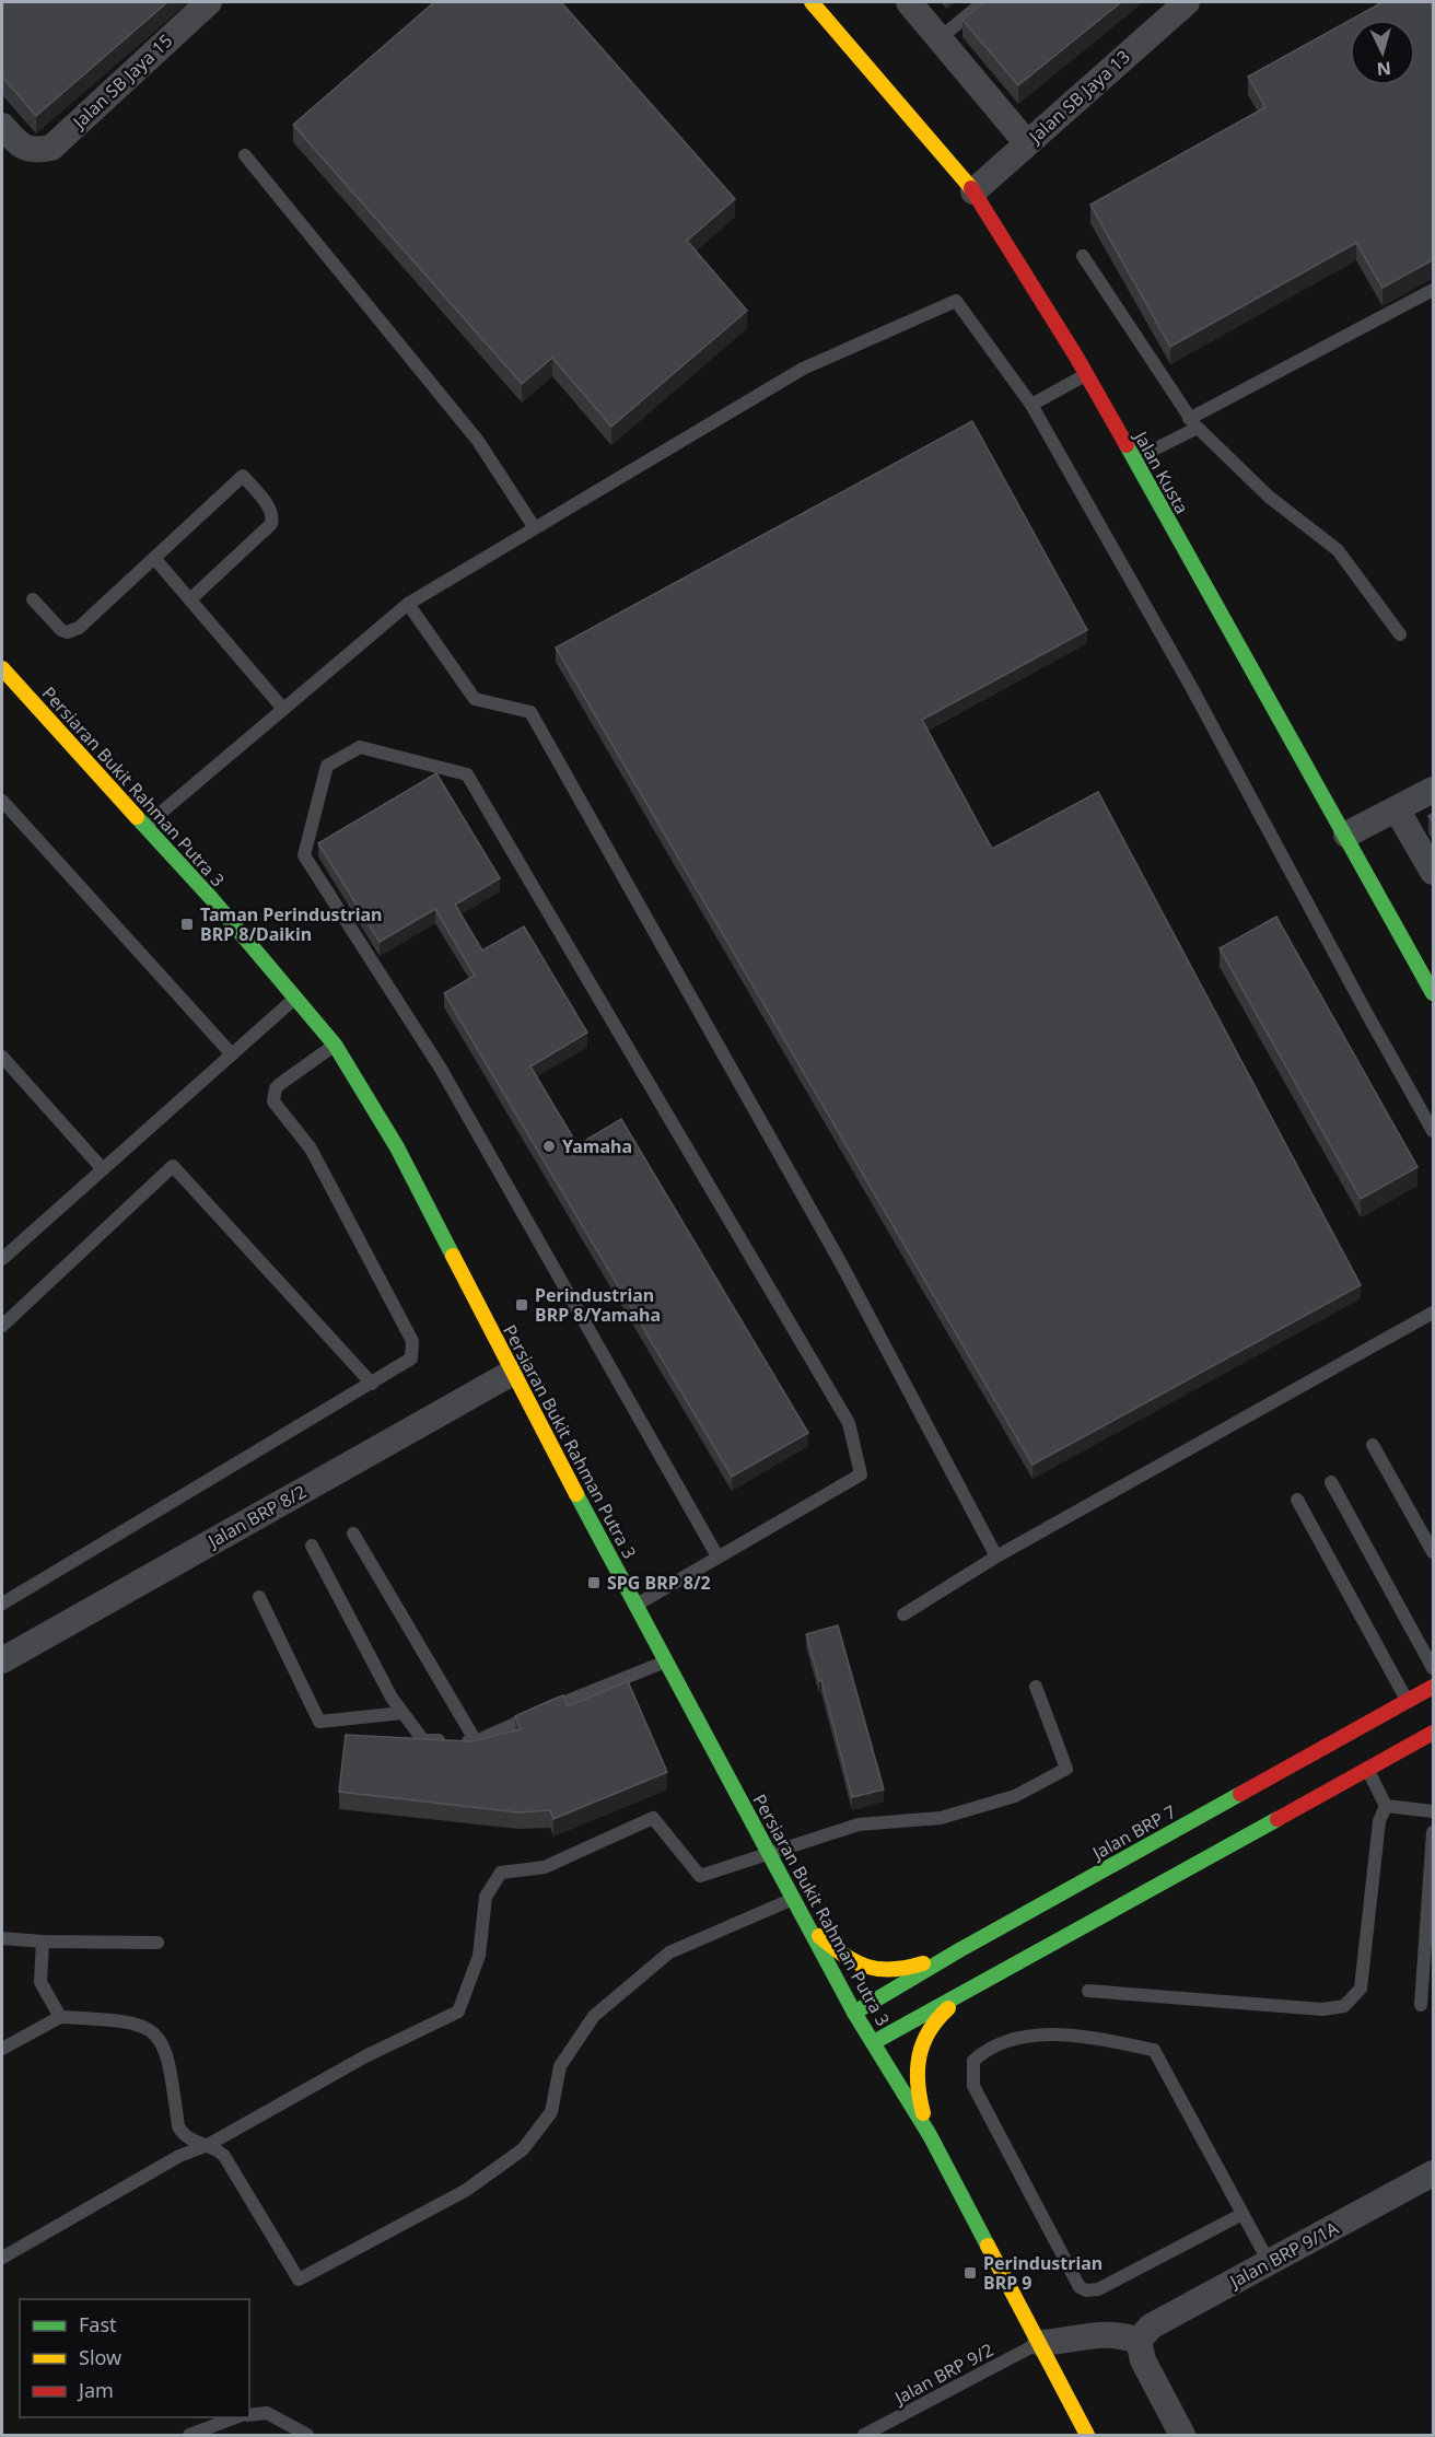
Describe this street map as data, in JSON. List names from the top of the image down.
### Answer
{
  "streets": {
    "main road": ["Jalan Kusta", "Persiaran Bukit Rahman Putra 3", "Jalan BRP 7"],
    "street": [
      "Jalan SB Jaya 15",
      "Jalan SB Jaya 13",
      "Jalan BRP 8/2",
      "Jalan BRP 9/1A"
    ],
    "lane": ["Jalan BRP 9/2"]
  },
  "crossings": [
    ["Jalan SB Jaya 13", "Jalan Kusta"],
    ["Persiaran Bukit Rahman Putra 3", "Jalan BRP 8/2"],
    ["Persiaran Bukit Rahman Putra 3", "Jalan BRP 7"],
    ["Persiaran Bukit Rahman Putra 3", "Jalan BRP 9/2"]
  ],
  "places": {
    "transit": [
      "Taman Perindustrian BRP 8/Daikin",
      "Perindustrian BRP 8/Yamaha",
      "SPG BRP 8/2",
      "Perindustrian BRP 9"
    ],
    "other": ["Yamaha"]
  },
  "legend": ["Fast", "Slow", "Jam"],
  "north": "bottom"
}
